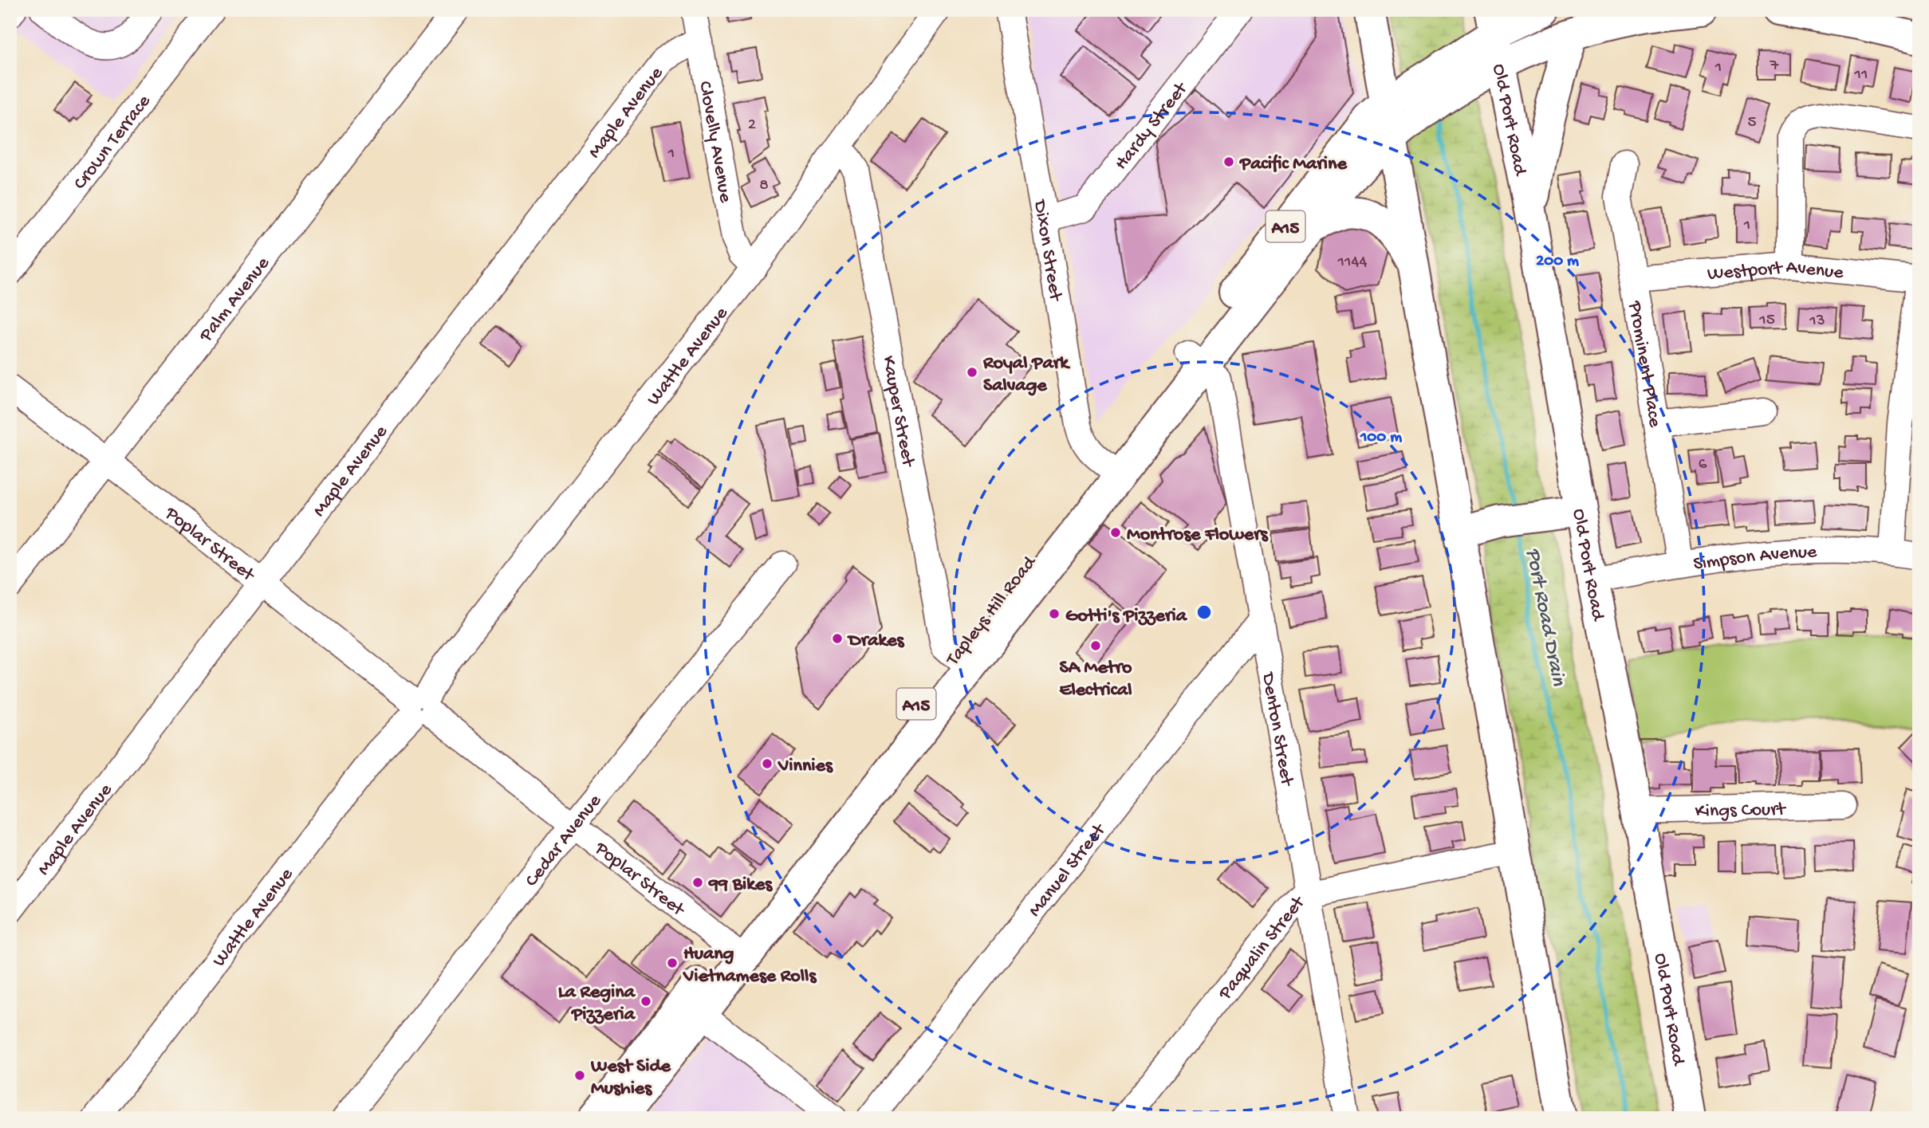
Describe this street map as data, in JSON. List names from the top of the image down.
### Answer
{
  "streets": {
    "main road": ["Old Port Road", "A15", "Tapleys Hill Road"],
    "street": [
      "Maple Avenue",
      "Hardy Street",
      "Crown Terrace",
      "Clovelly Avenue",
      "Dixon Street",
      "Westport Avenue",
      "Palm Avenue",
      "Wattle Avenue",
      "Prominent Place",
      "Kauper Street",
      "Poplar Street",
      "Simpson Avenue",
      "Denton Street",
      "Kings Court",
      "Cedar Avenue",
      "Manuel Street",
      "Paqualin Street"
    ]
  },
  "crossings": [
    ["Maple Avenue", "Clovelly Avenue"],
    ["Maple Avenue", "Poplar Street"],
    ["Old Port Road", "A15"],
    ["Old Port Road", "Simpson Avenue"],
    ["Old Port Road", "Kings Court"],
    ["Hardy Street", "Dixon Street"],
    ["Clovelly Avenue", "Wattle Avenue"],
    ["A15", "Tapleys Hill Road"],
    ["Dixon Street", "Tapleys Hill Road"],
    ["Westport Avenue", "Prominent Place"],
    ["Palm Avenue", "Poplar Street"],
    ["Wattle Avenue", "Kauper Street"],
    ["Wattle Avenue", "Poplar Street"],
    ["Prominent Place", "Simpson Avenue"],
    ["Kauper Street", "Tapleys Hill Road"],
    ["Poplar Street", "Tapleys Hill Road"],
    ["Poplar Street", "Cedar Avenue"],
    ["Tapleys Hill Road", "Denton Street"],
    ["Denton Street", "Manuel Street"],
    ["Denton Street", "Paqualin Street"]
  ],
  "water": ["Port Road Drain"],
  "places": [
    "Pacific Marine",
    "Royal Park Salvage",
    "Montrose Flowers",
    "Gotti's Pizzeria",
    "Drakes",
    "SA Metro Electrical",
    "Vinnies",
    "99 Bikes",
    "Huang Vietnamese Rolls",
    "La Regina Pizzeria",
    "West Side Mushies"
  ],
  "house_numbers": [
    "7",
    "1",
    "11",
    "5",
    "2",
    "1",
    "8",
    "1",
    "1144",
    "15",
    "13",
    "6"
  ],
  "rings": ["200 m", "100 m"]
}
